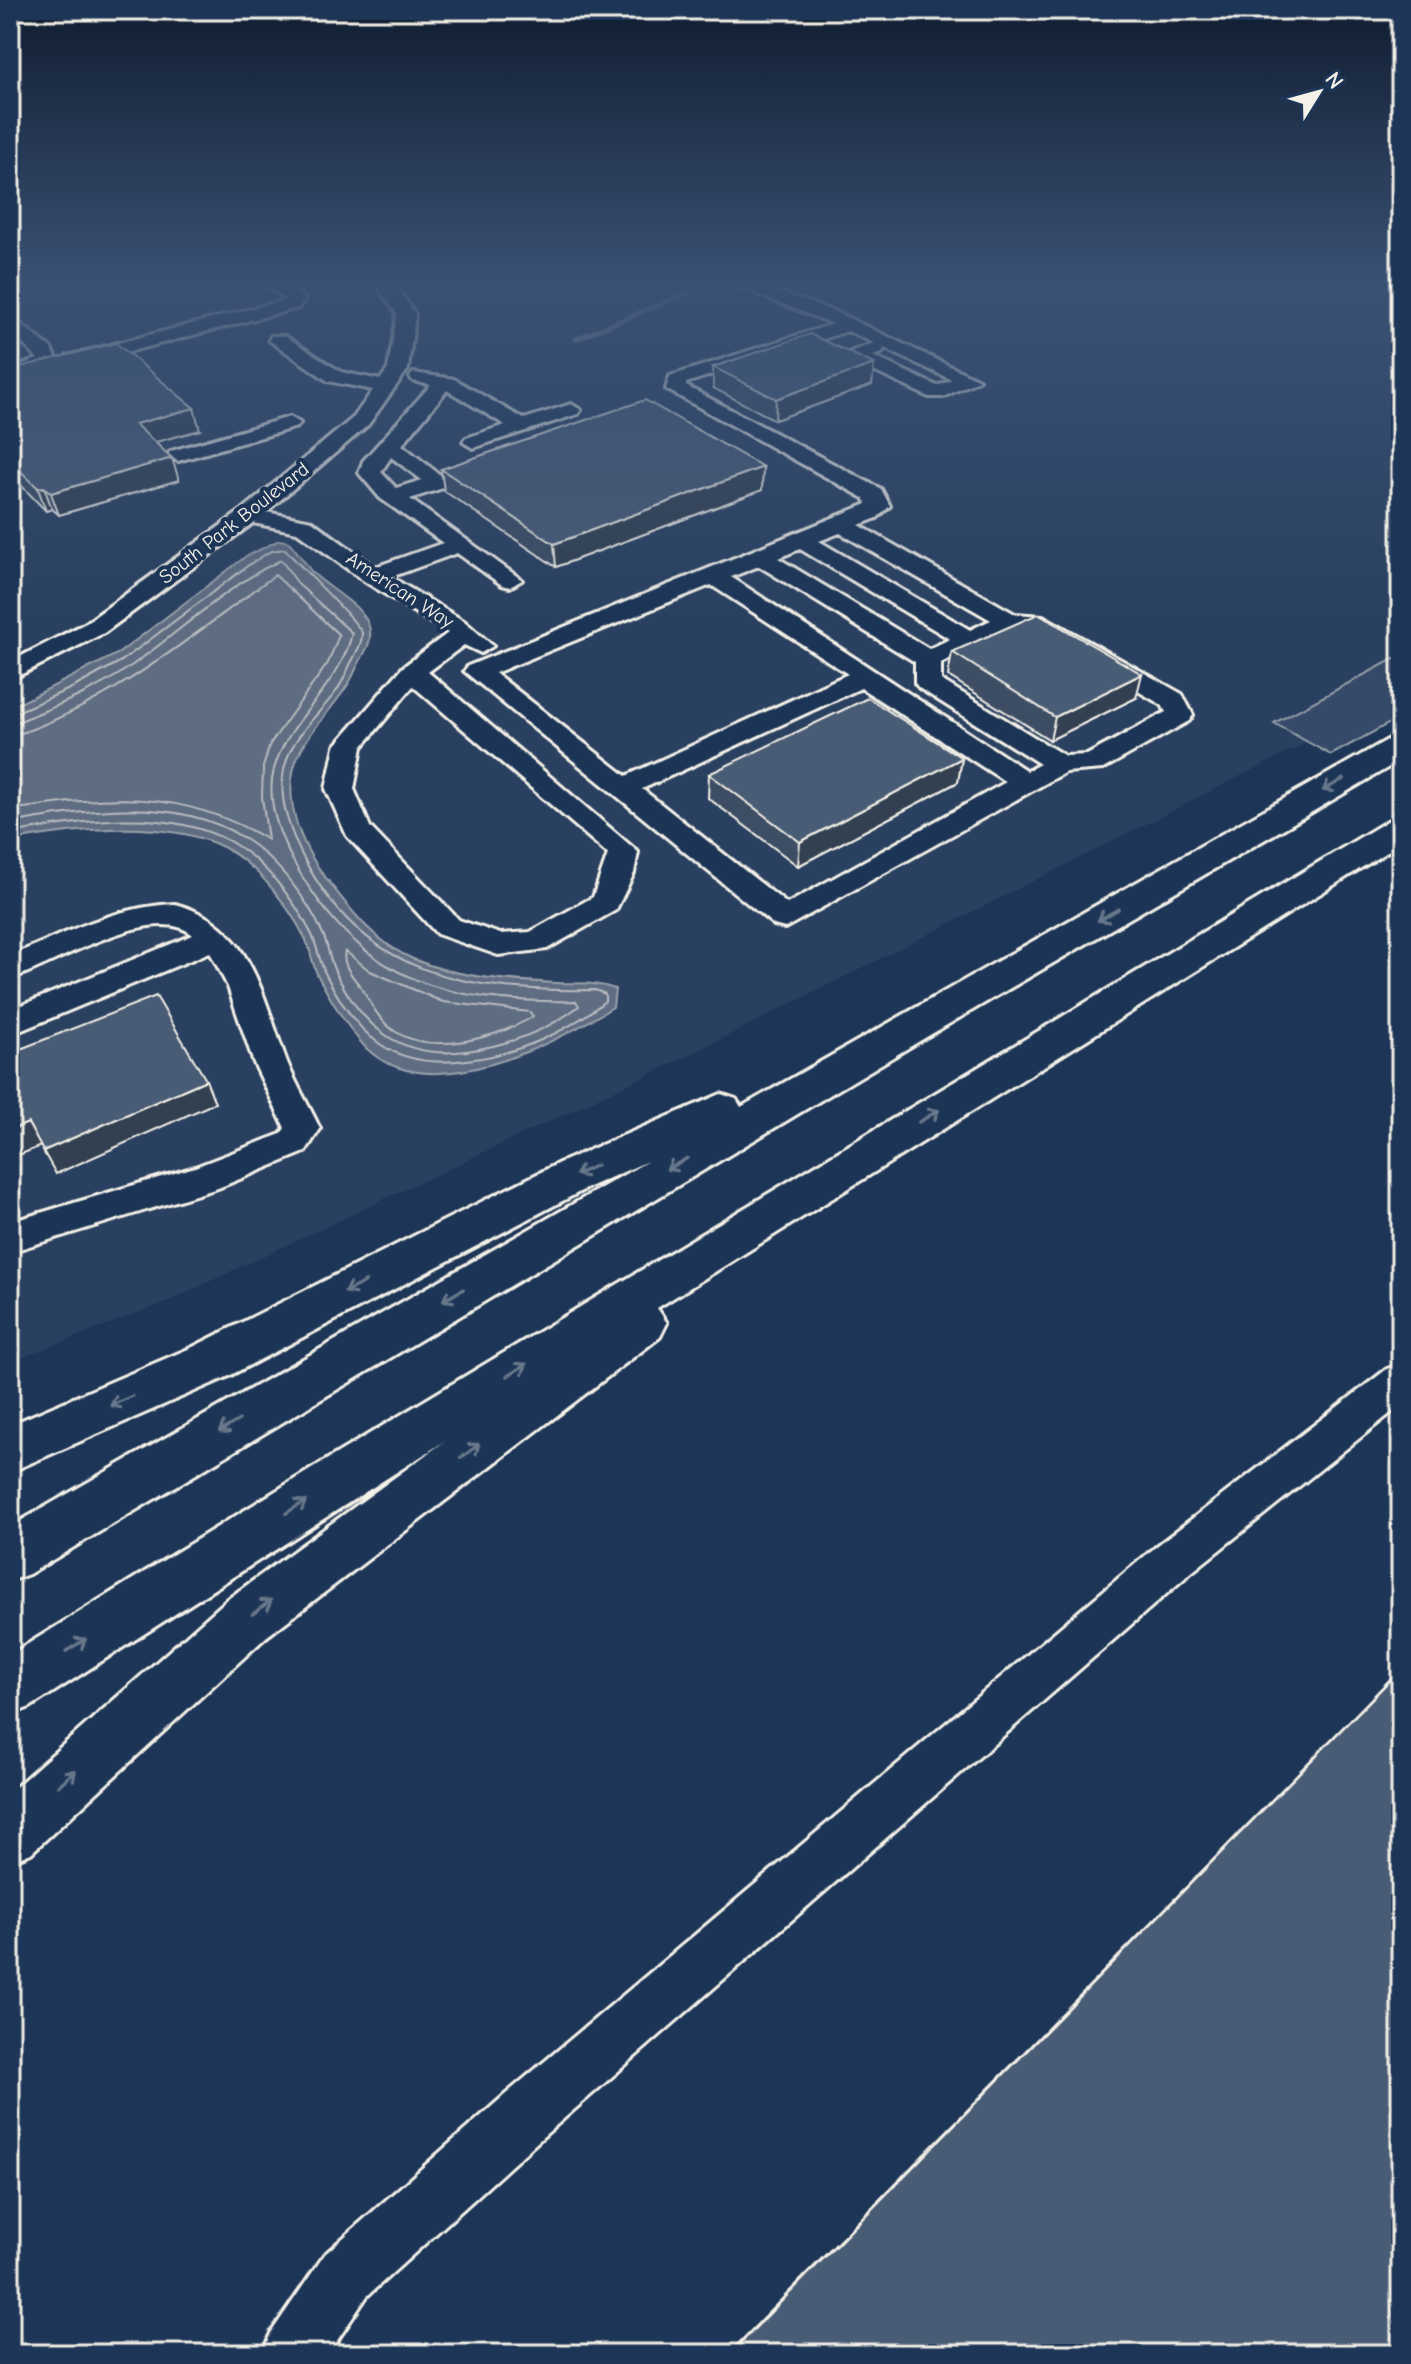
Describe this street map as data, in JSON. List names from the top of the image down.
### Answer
{
  "streets": {
    "street": ["South Park Boulevard", "American Way"]
  },
  "crossings": [
    ["South Park Boulevard", "American Way"]
  ],
  "north": "top right"
}
